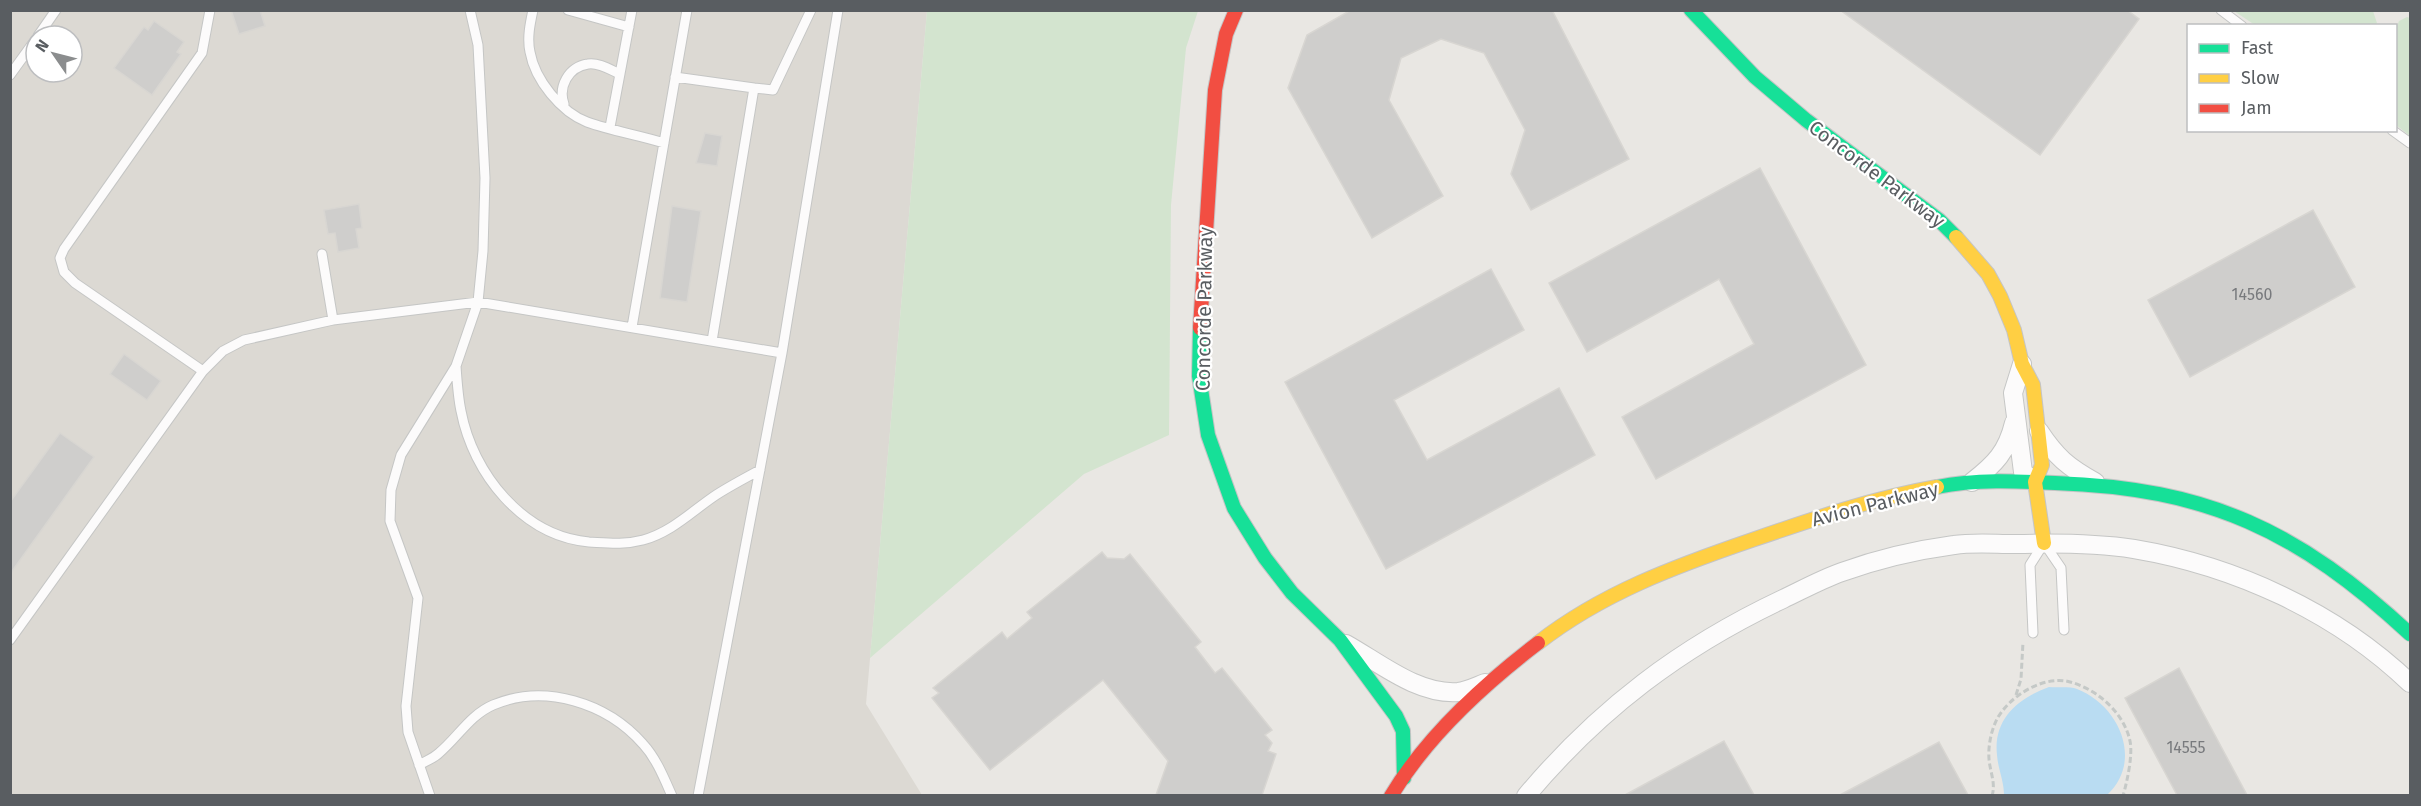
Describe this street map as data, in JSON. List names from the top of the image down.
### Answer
{
  "streets": {
    "street": ["Concorde Parkway", "Avion Parkway"]
  },
  "crossings": [
    ["Concorde Parkway", "Avion Parkway"]
  ],
  "house_numbers": ["14560", "14555"],
  "legend": ["Fast", "Slow", "Jam"],
  "north": "top left"
}
